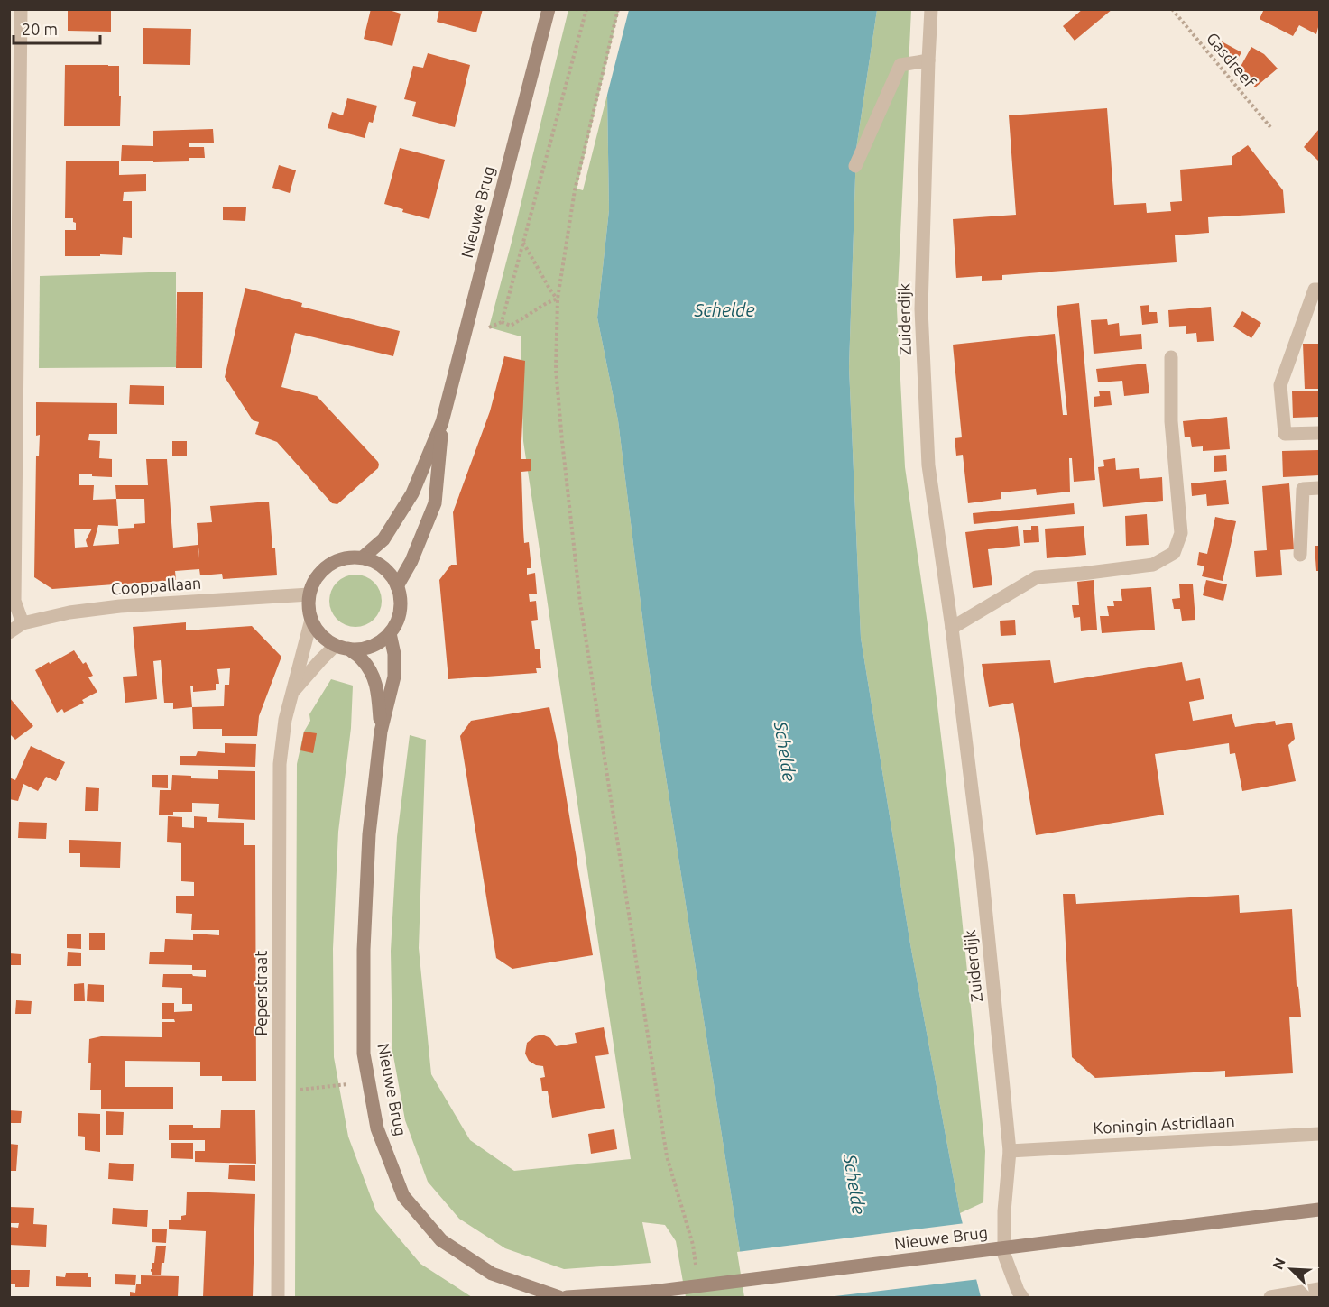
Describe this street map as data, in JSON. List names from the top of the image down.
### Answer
{
  "streets": {
    "main road": ["Nieuwe Brug"],
    "street": [
      "Zuiderdijk",
      "Cooppallaan",
      "Peperstraat",
      "Koningin Astridlaan"
    ],
    "path": ["Gasdreef"]
  },
  "crossings": [
    ["Nieuwe Brug", "Cooppallaan"],
    ["Nieuwe Brug", "Peperstraat"],
    ["Zuiderdijk", "Koningin Astridlaan"],
    ["Cooppallaan", "Peperstraat"]
  ],
  "water": ["Schelde"],
  "scale_bar": "20 m",
  "north": "top left"
}
